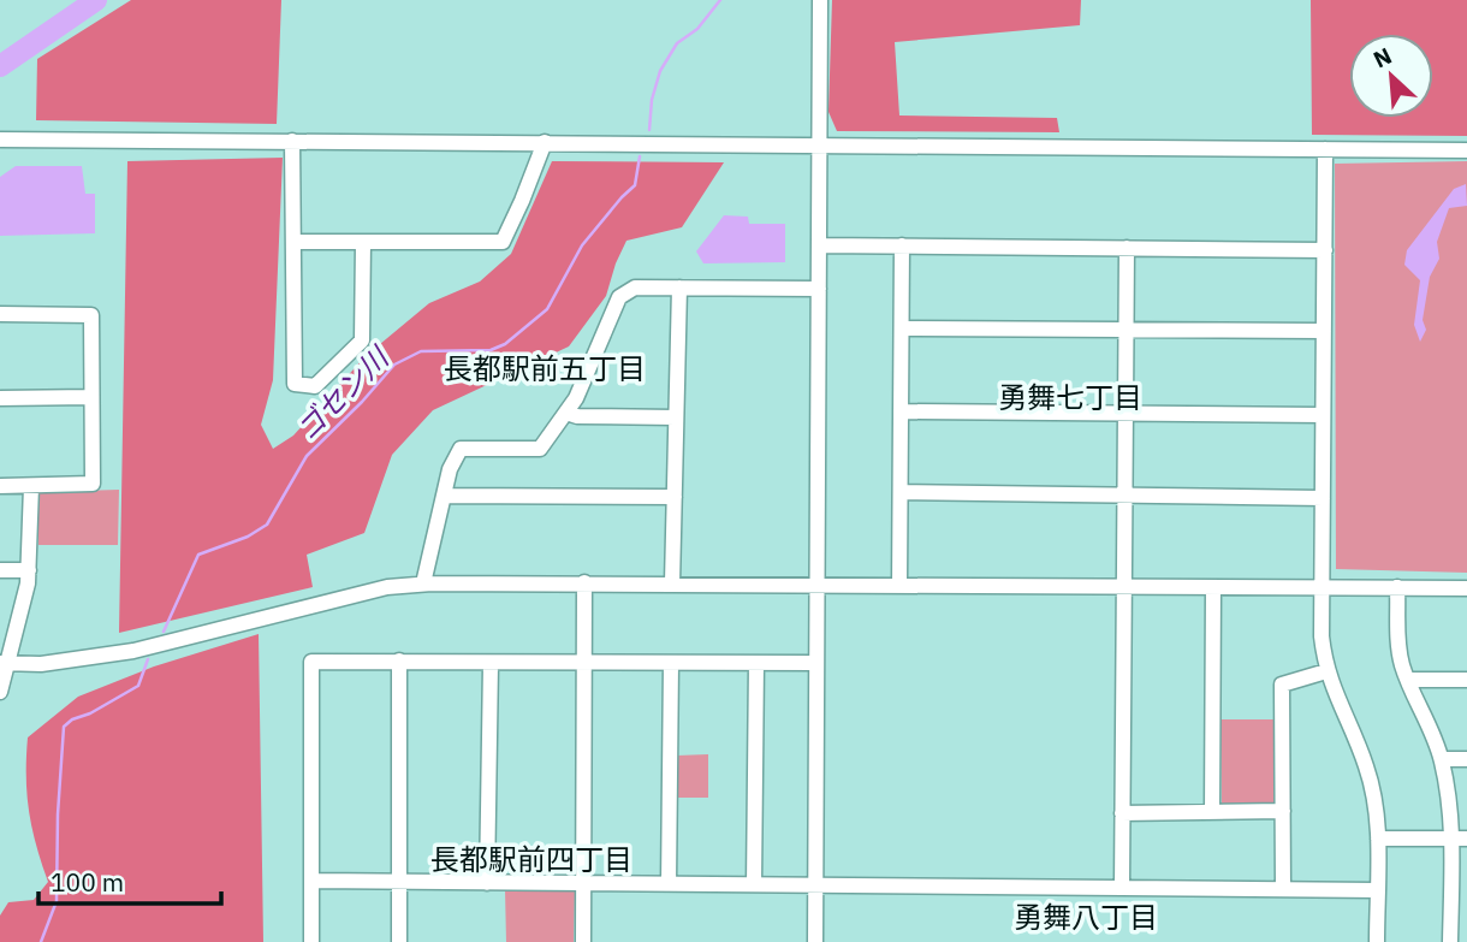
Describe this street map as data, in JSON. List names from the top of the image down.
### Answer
{
  "districts": [
    "長都駅前五丁目",
    "勇舞七丁目",
    "長都駅前四丁目",
    "勇舞八丁目"
  ],
  "water": ["ゴセン川"],
  "scale_bar": "100 m",
  "north": "top left"
}
